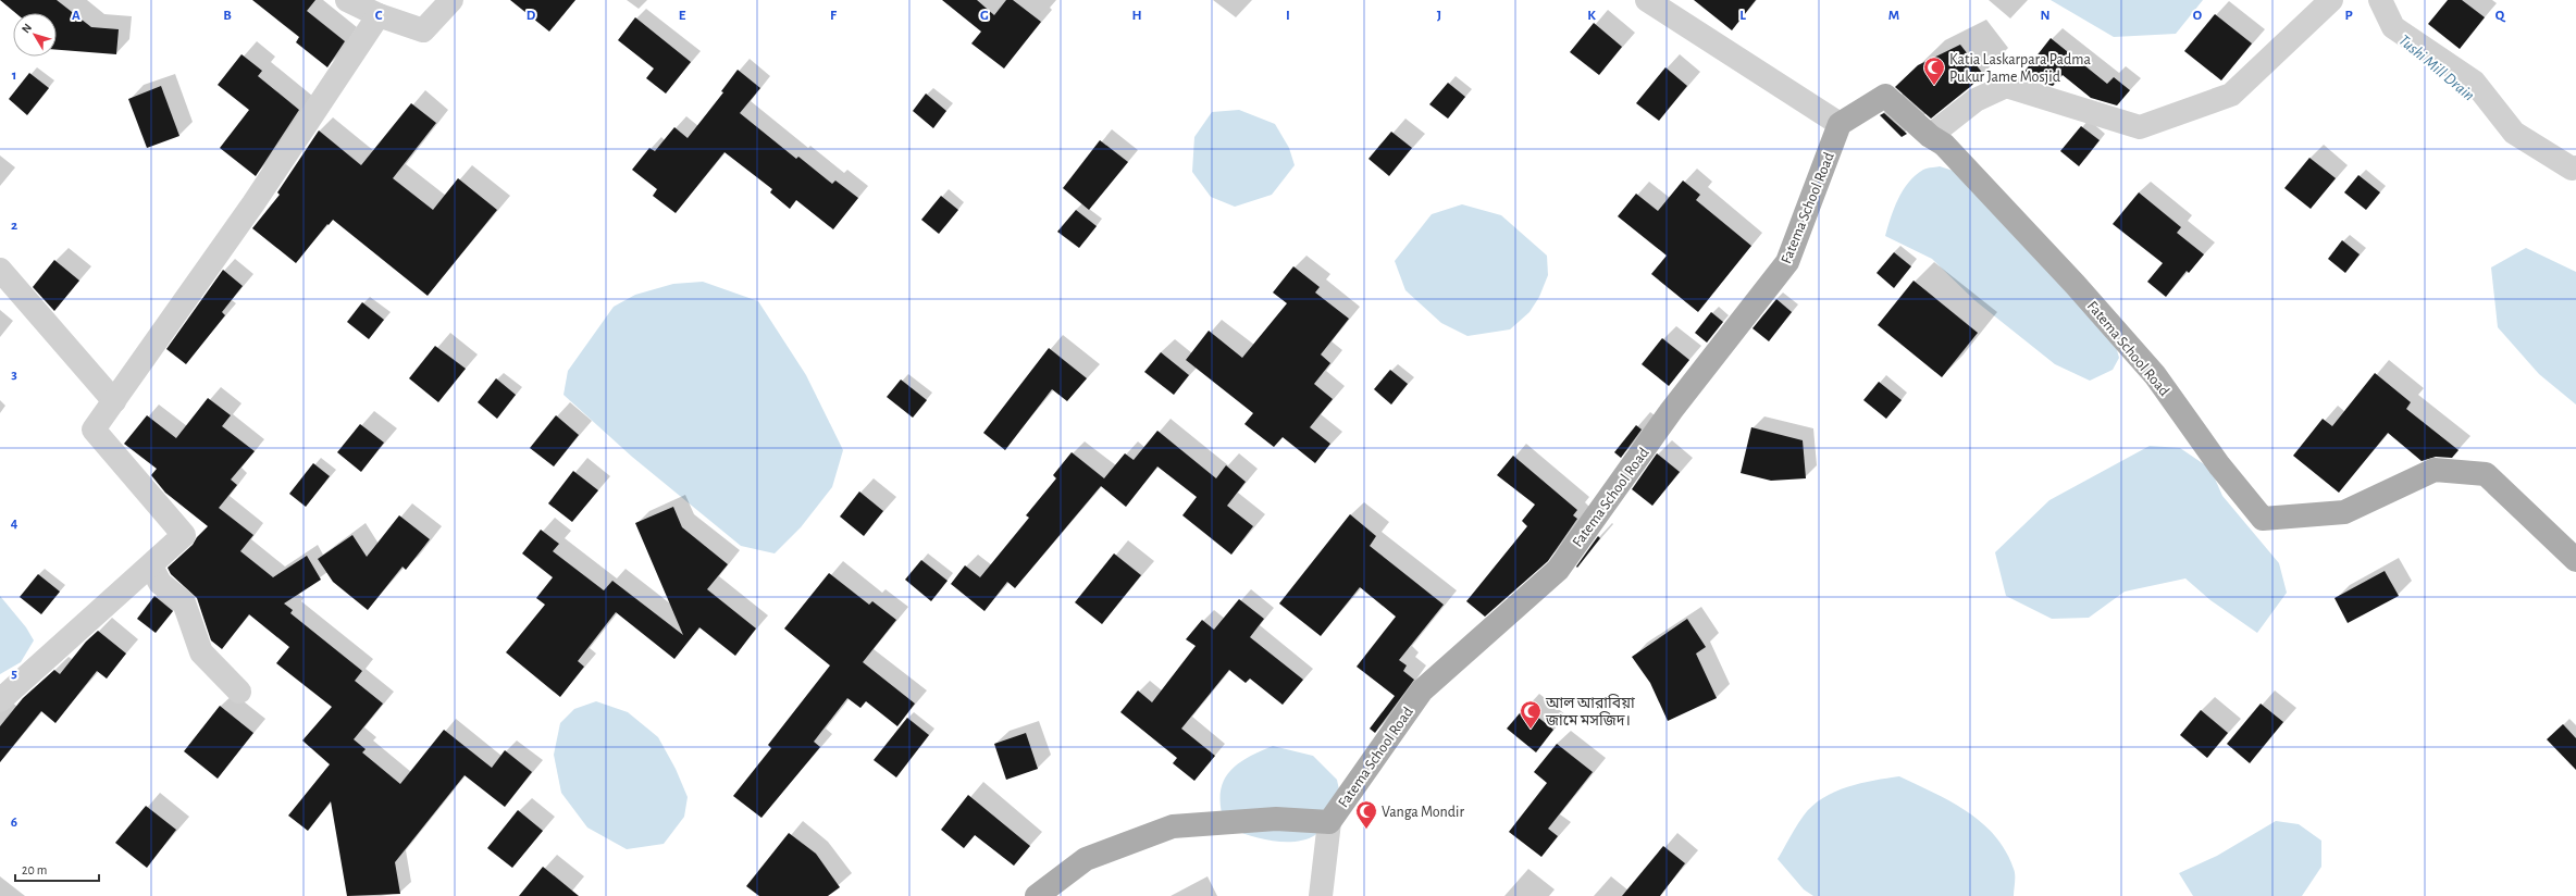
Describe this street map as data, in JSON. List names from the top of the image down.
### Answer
{
  "streets": {
    "main road": ["Fatema School Road"]
  },
  "water": ["Tushi Mill Drain"],
  "places": {
    "mosque": ["Katia Laskarpara Padma Pukur Jame Mosjid", "আল আরাবিয়া জামে মসজিদ।", "Vanga Mondir"]
  },
  "scale_bar": "20 m",
  "north": "top left",
  "grid": {
    "columns": [
      "A",
      "B",
      "C",
      "D",
      "E",
      "F",
      "G",
      "H",
      "I",
      "J",
      "K",
      "L",
      "M",
      "N",
      "O",
      "P",
      "Q"
    ],
    "rows": [
      "1",
      "2",
      "3",
      "4",
      "5",
      "6"
    ]
  }
}
